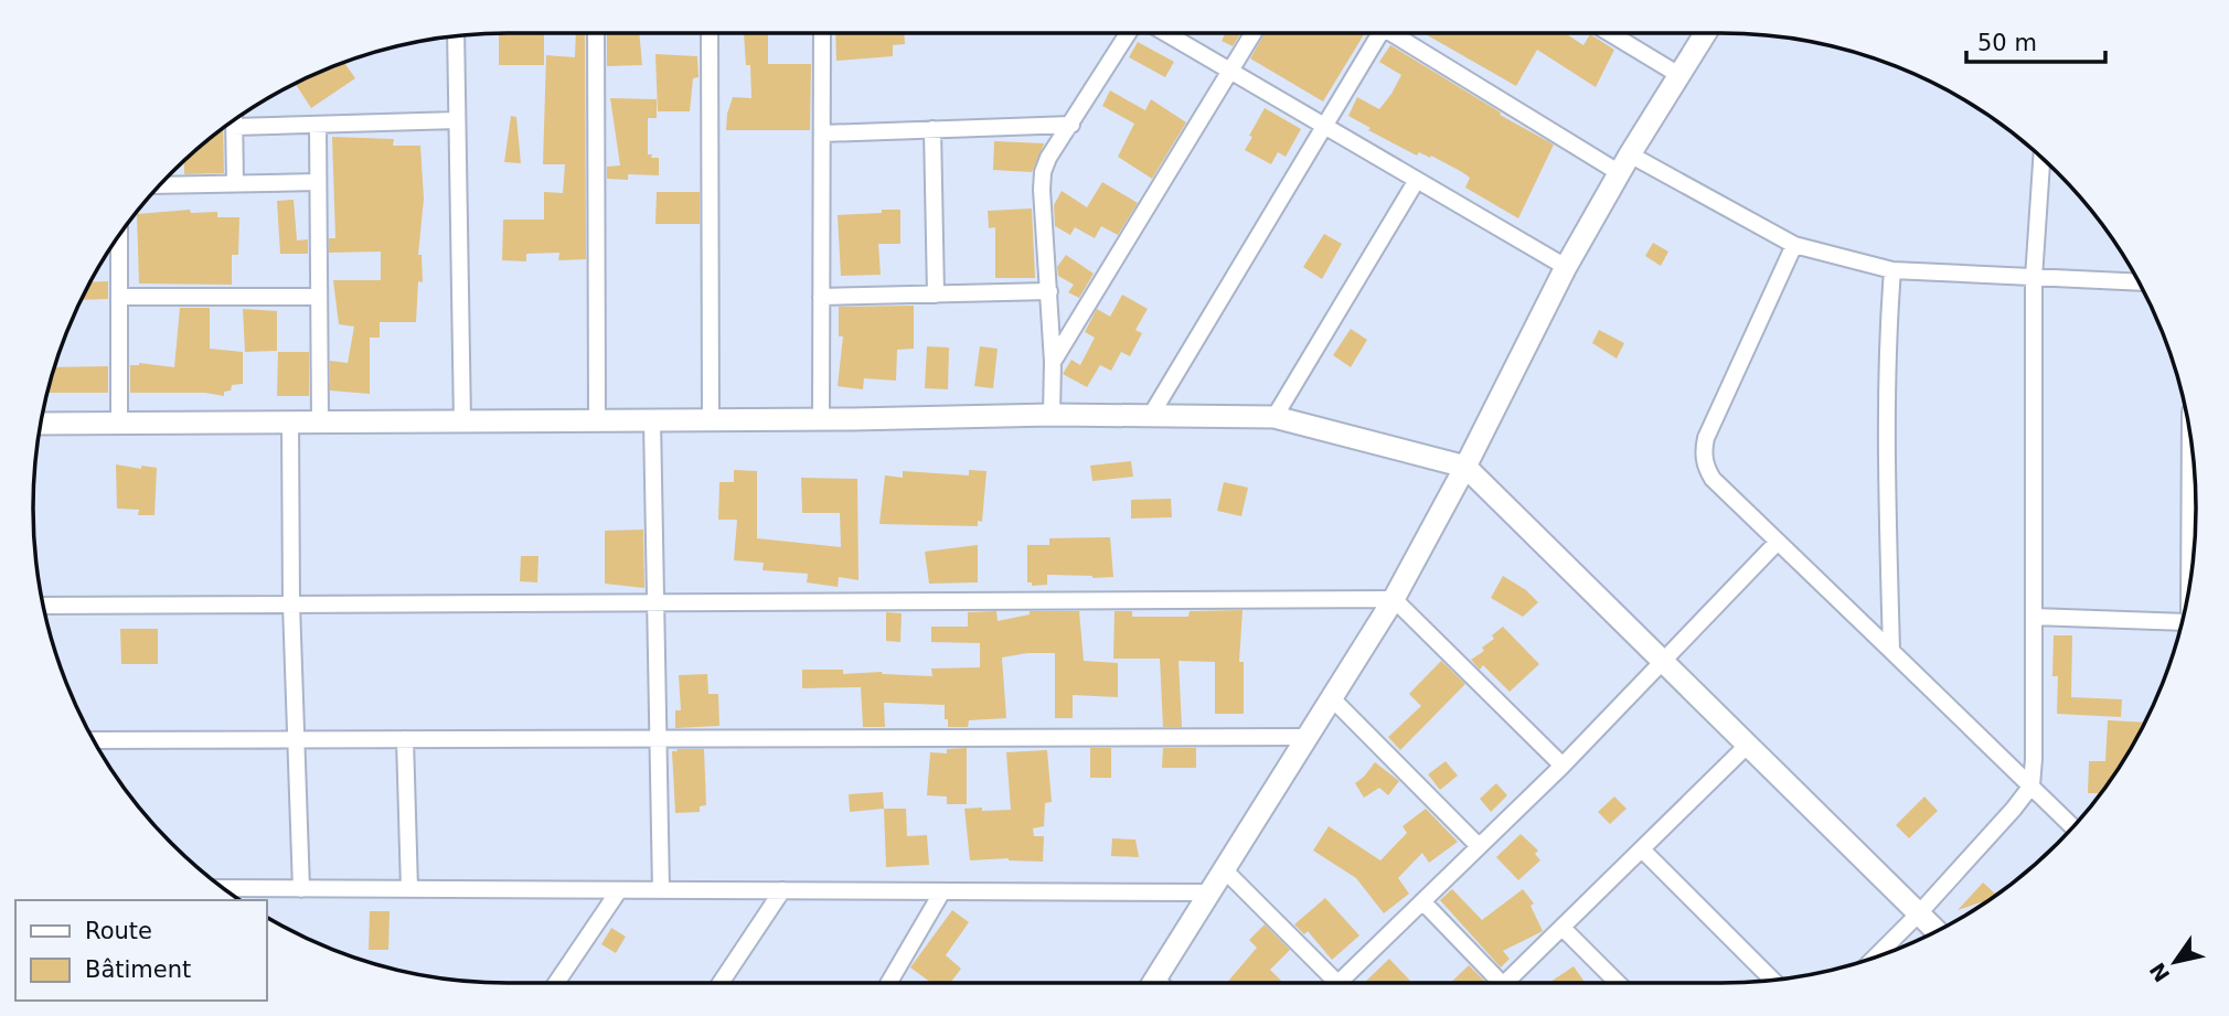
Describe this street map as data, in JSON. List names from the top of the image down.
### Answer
{
  "legend": ["Route", "Bâtiment"],
  "scale_bar": "50 m",
  "north": "bottom left"
}
